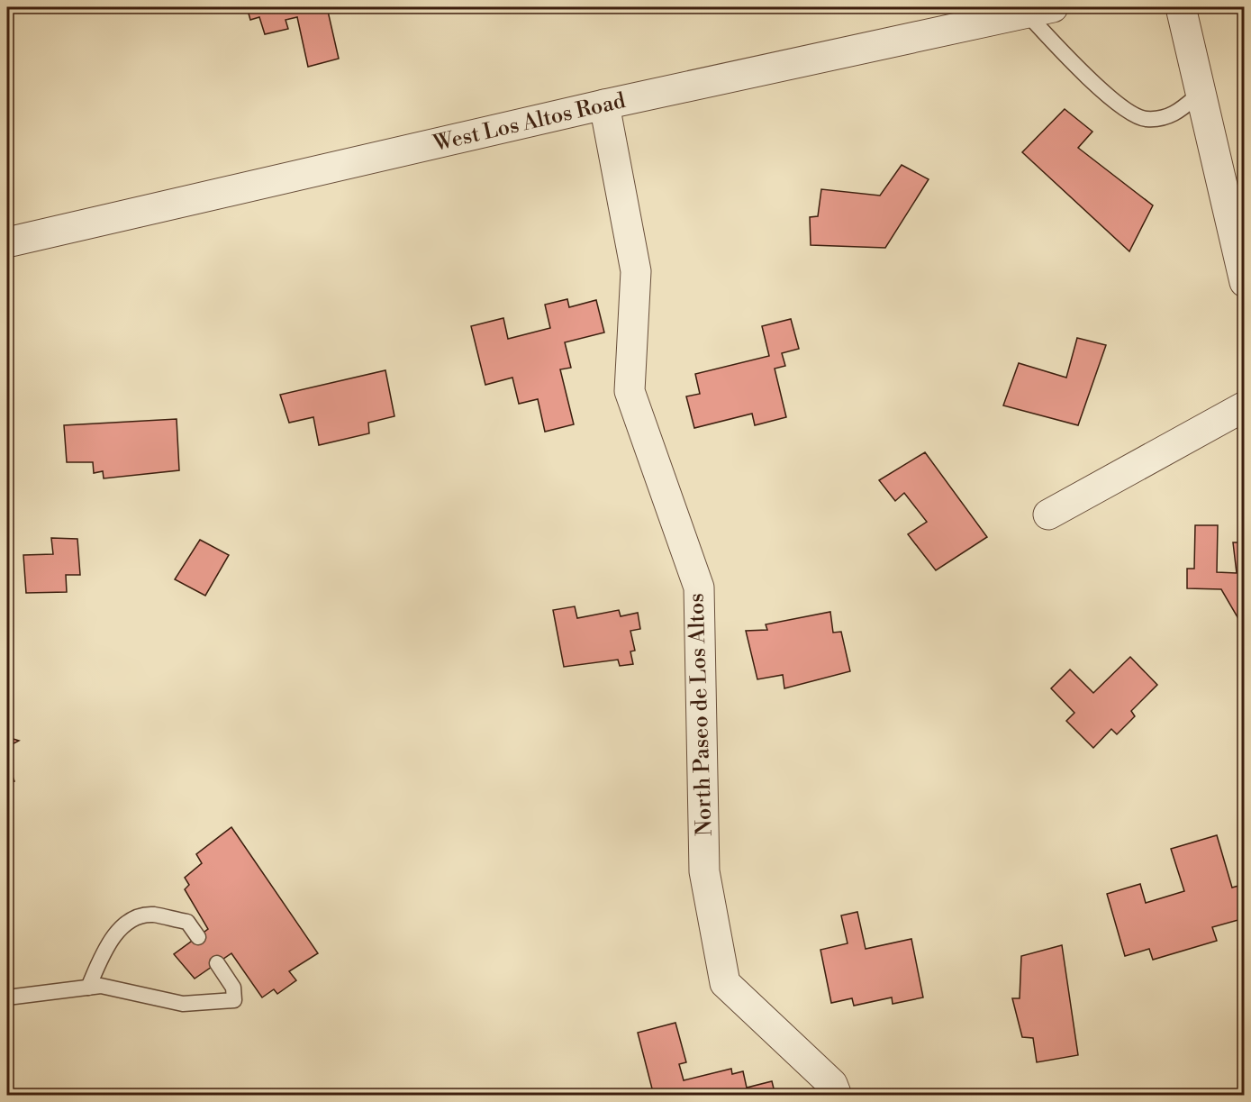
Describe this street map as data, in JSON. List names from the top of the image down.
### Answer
{
  "streets": {
    "street": ["West Los Altos Road", "North Paseo de Los Altos"]
  },
  "crossings": [
    ["West Los Altos Road", "North Paseo de Los Altos"]
  ]
}
